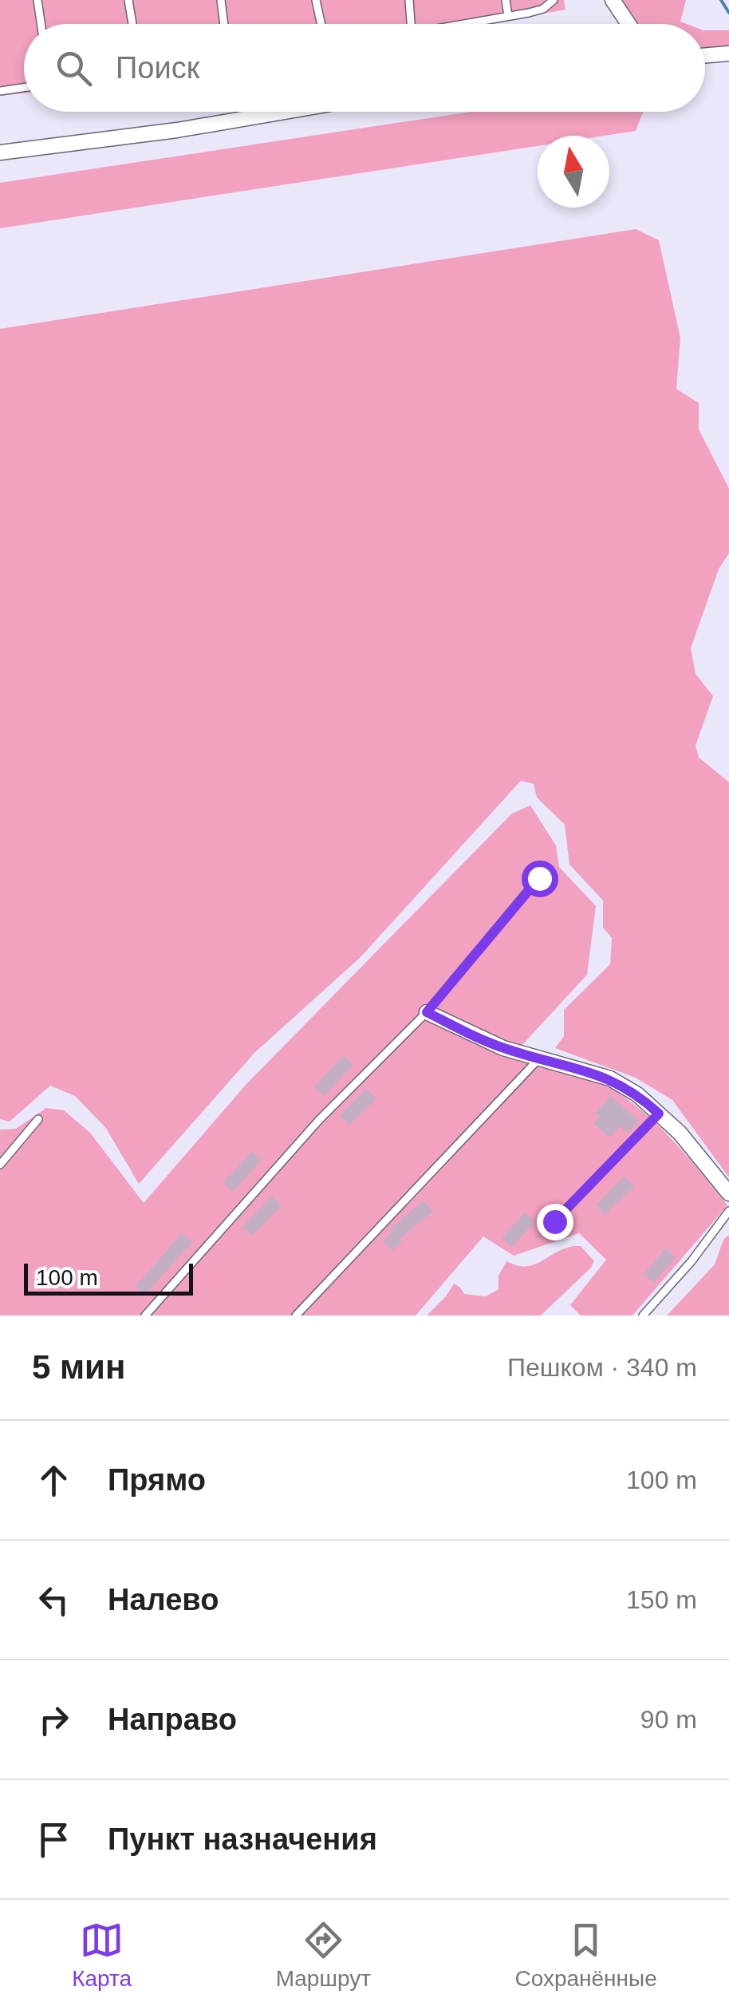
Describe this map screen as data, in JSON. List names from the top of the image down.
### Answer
{
  "scale_bar": "100 m",
  "north": "top",
  "page": {
    "search": "Поиск",
    "scale": "100 m",
    "heading": ["5 мин", "Пешком · 340 m"],
    "list": [
      ["Прямо", "100 m"],
      ["Налево", "150 m"],
      ["Направо", "90 m"],
      "Пункт назначения"
    ],
    "nav": ["Карта", "Маршрут", "Сохранённые"]
  }
}
